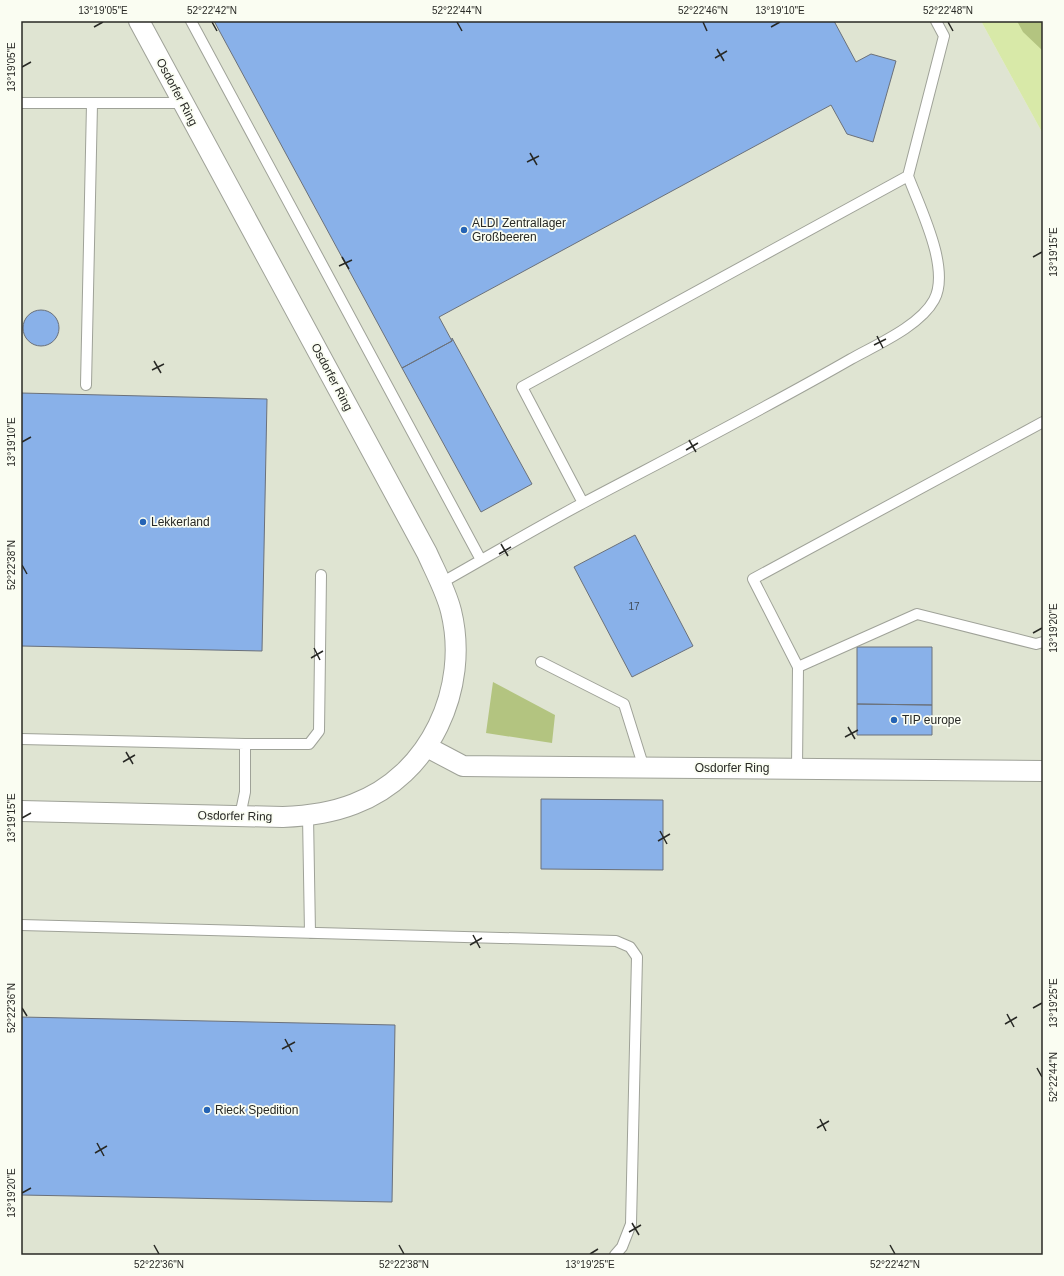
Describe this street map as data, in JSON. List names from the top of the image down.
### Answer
{
  "streets": {
    "street": ["Osdorfer Ring"]
  },
  "places": [
    "ALDI Zentrallager Großbeeren",
    "Lekkerland",
    "TIP europe",
    "Rieck Spedition"
  ],
  "house_numbers": ["17"],
  "coordinates": [
    "13°19'05\"E",
    "52°22'42\"N",
    "52°22'44\"N",
    "52°22'46\"N",
    "13°19'10\"E",
    "52°22'48\"N",
    "13°19'15\"E",
    "52°22'38\"N",
    "13°19'20\"E",
    "13°19'25\"E",
    "52°22'36\"N"
  ]
}
